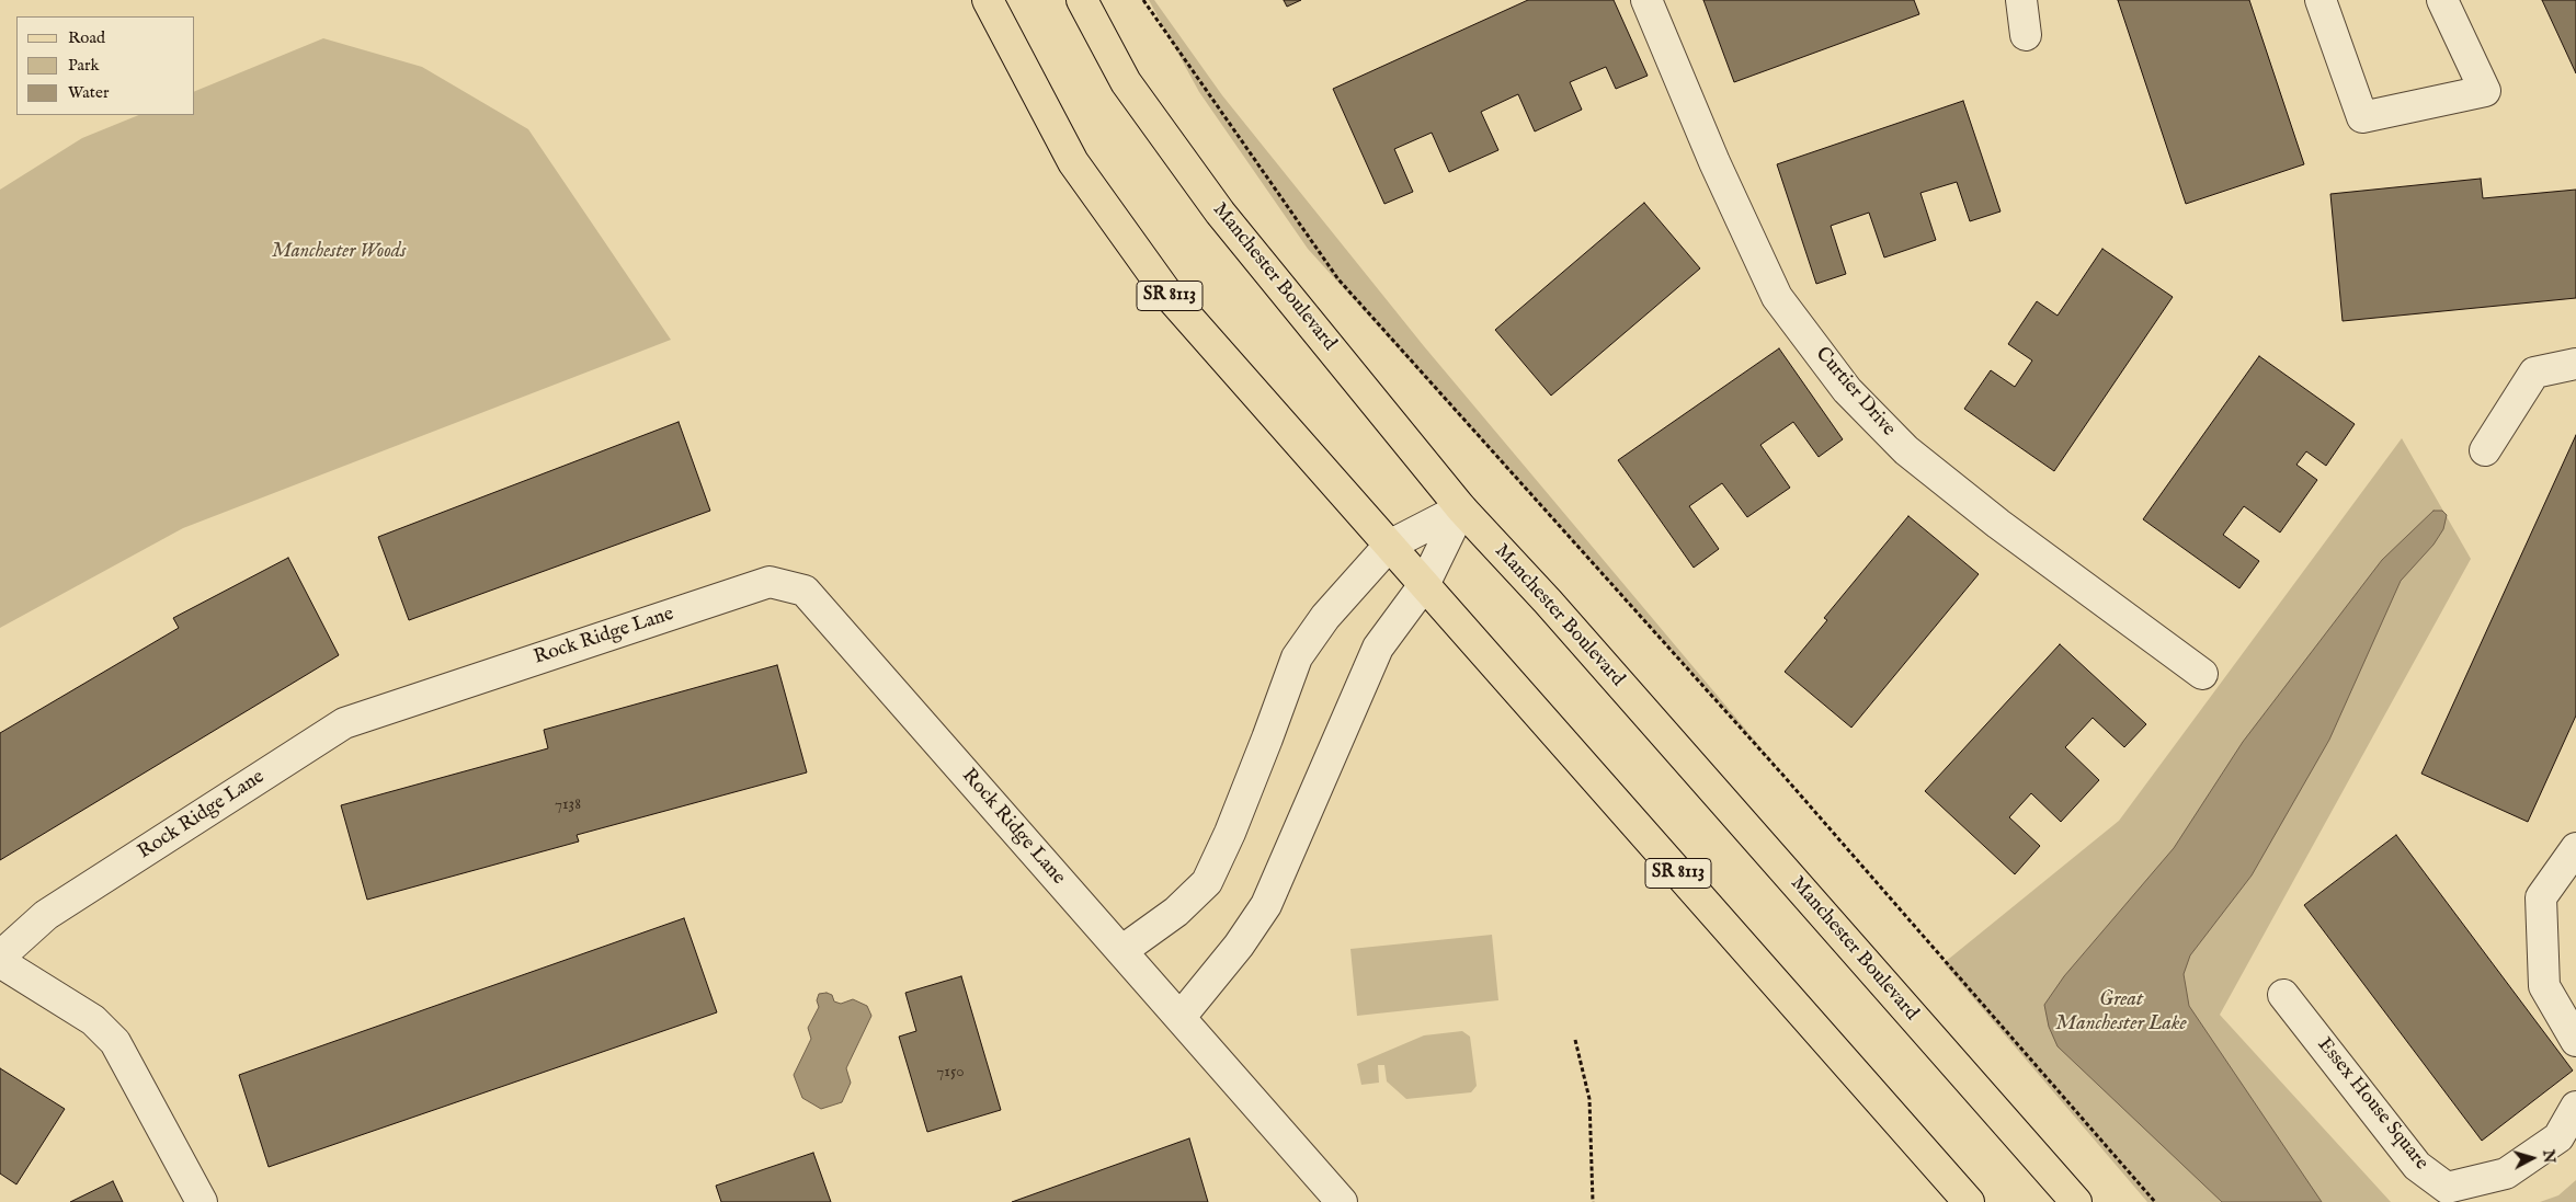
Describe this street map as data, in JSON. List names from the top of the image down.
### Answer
{
  "streets": {
    "main road": ["Manchester Boulevard", "SR 8113"],
    "street": ["Curtier Drive", "Rock Ridge Lane", "Essex House Square"]
  },
  "water": ["Great Manchester Lake"],
  "parks": ["Manchester Woods"],
  "house_numbers": ["7138", "7150"],
  "legend": ["Road", "Park", "Water"],
  "north": "right"
}
